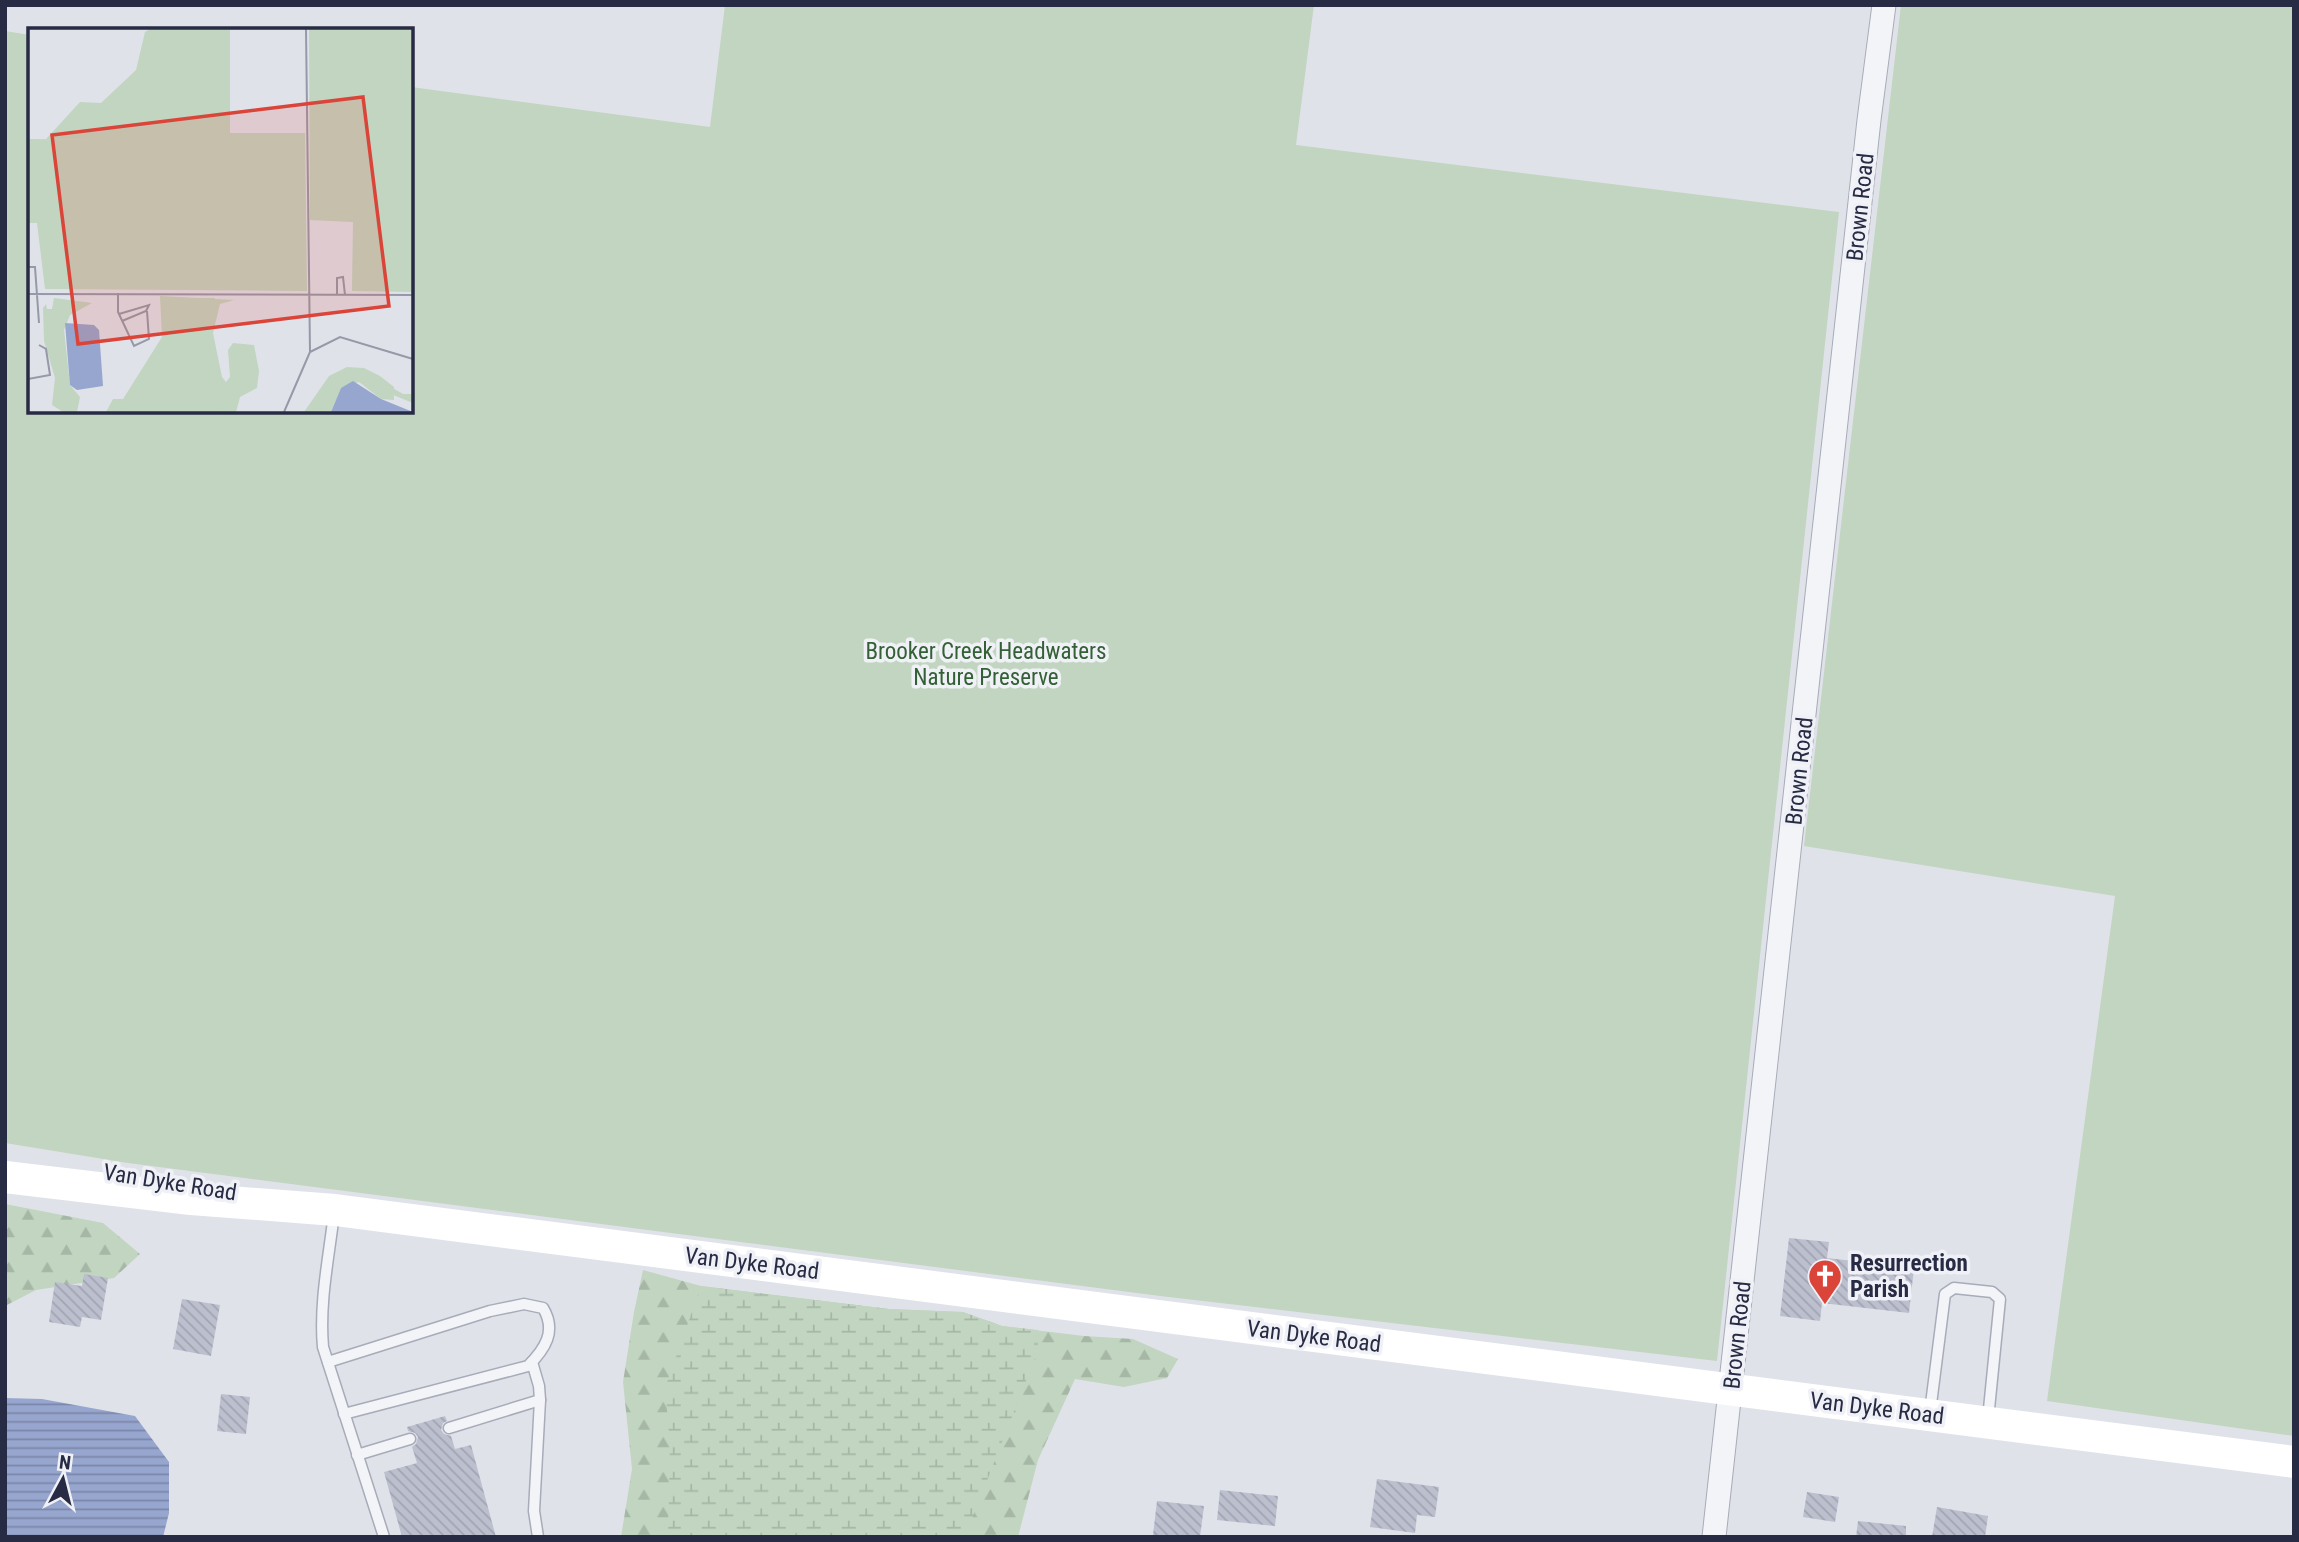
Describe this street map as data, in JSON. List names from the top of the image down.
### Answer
{
  "streets": {
    "main road": ["Van Dyke Road"],
    "street": ["Brown Road"]
  },
  "crossings": [
    ["Brown Road", "Van Dyke Road"]
  ],
  "parks": ["Brooker Creek Headwaters Nature Preserve"],
  "places": {
    "church": ["Resurrection Parish"]
  },
  "north": "top"
}
